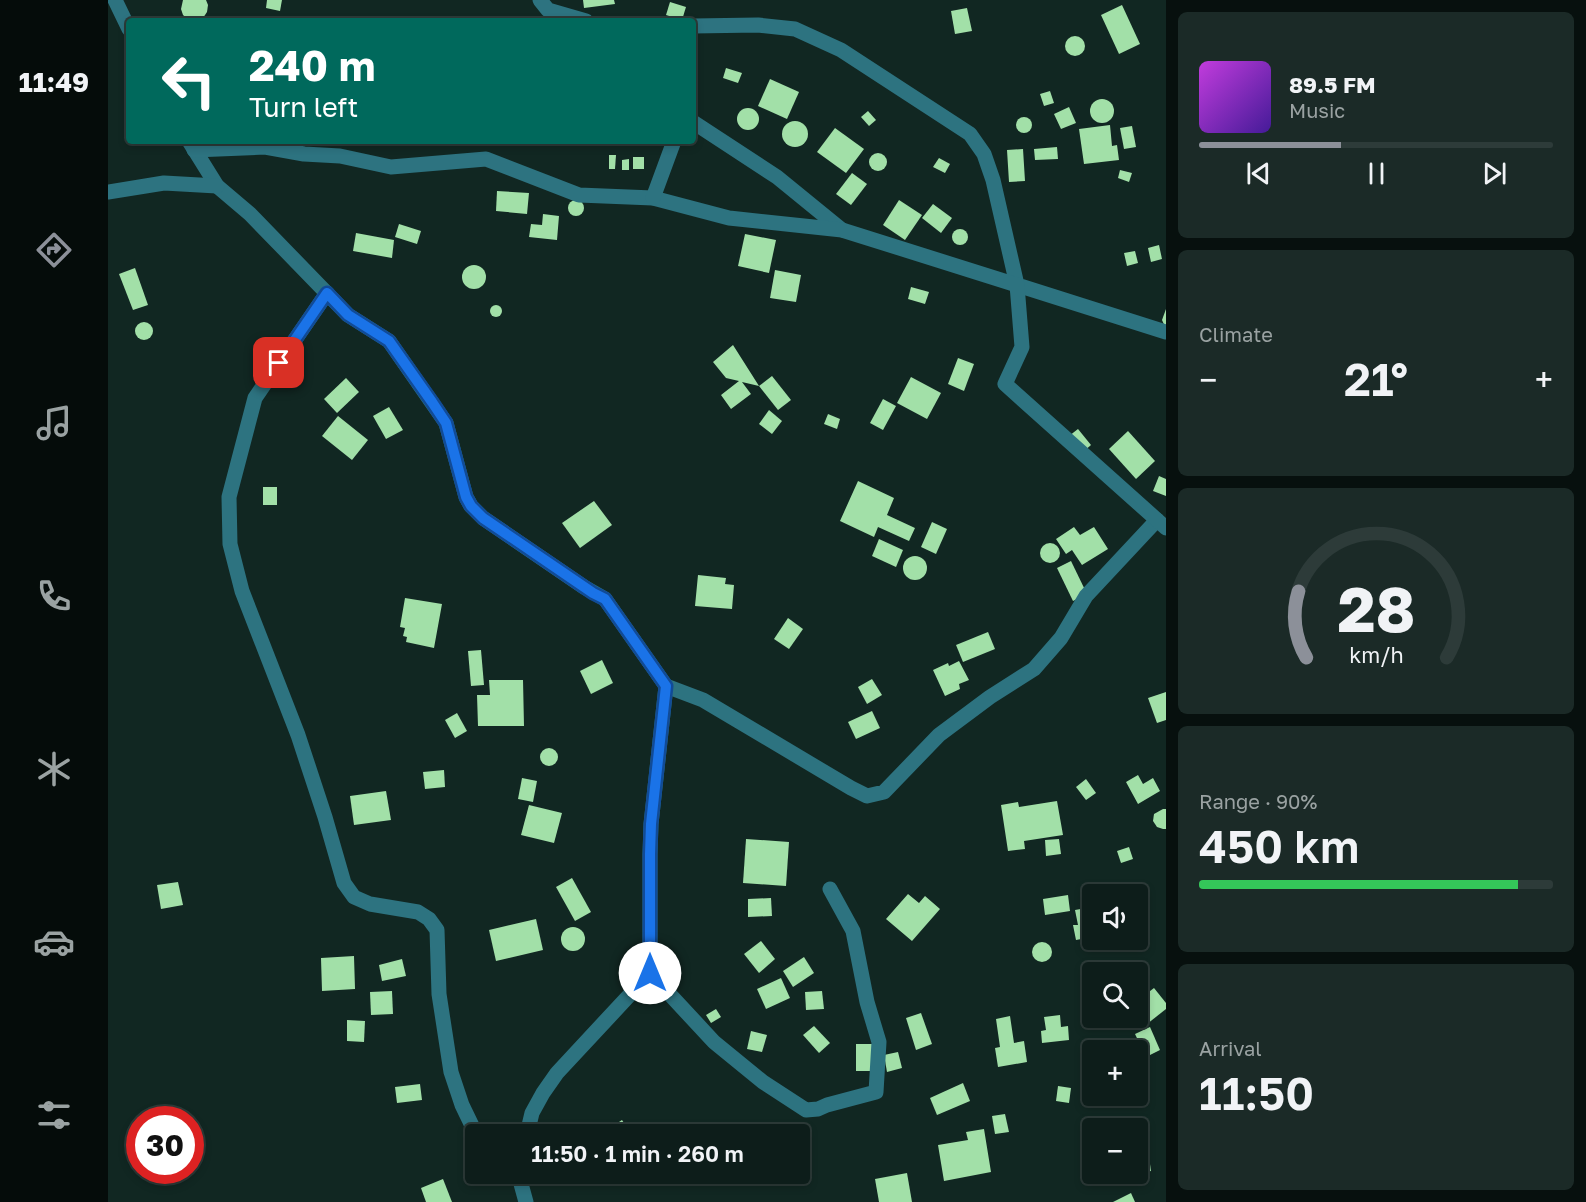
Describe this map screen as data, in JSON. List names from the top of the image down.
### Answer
{
  "page": {
    "tabs": "11:49",
    "turn": ["240 m", "Turn left"],
    "song": ["89.5 FM", "Music"],
    "tile": [
      "Climate",
      ["Range · 90%", "450 km"],
      ["Arrival", "11:50"]
    ],
    "heat": ["−", "21°", "+"],
    "map_buttons": ["+", "−"],
    "limit": "30",
    "trip": "11:50 · 1 min · 260 m",
    "gauge": ["28", "km/h"]
  }
}
